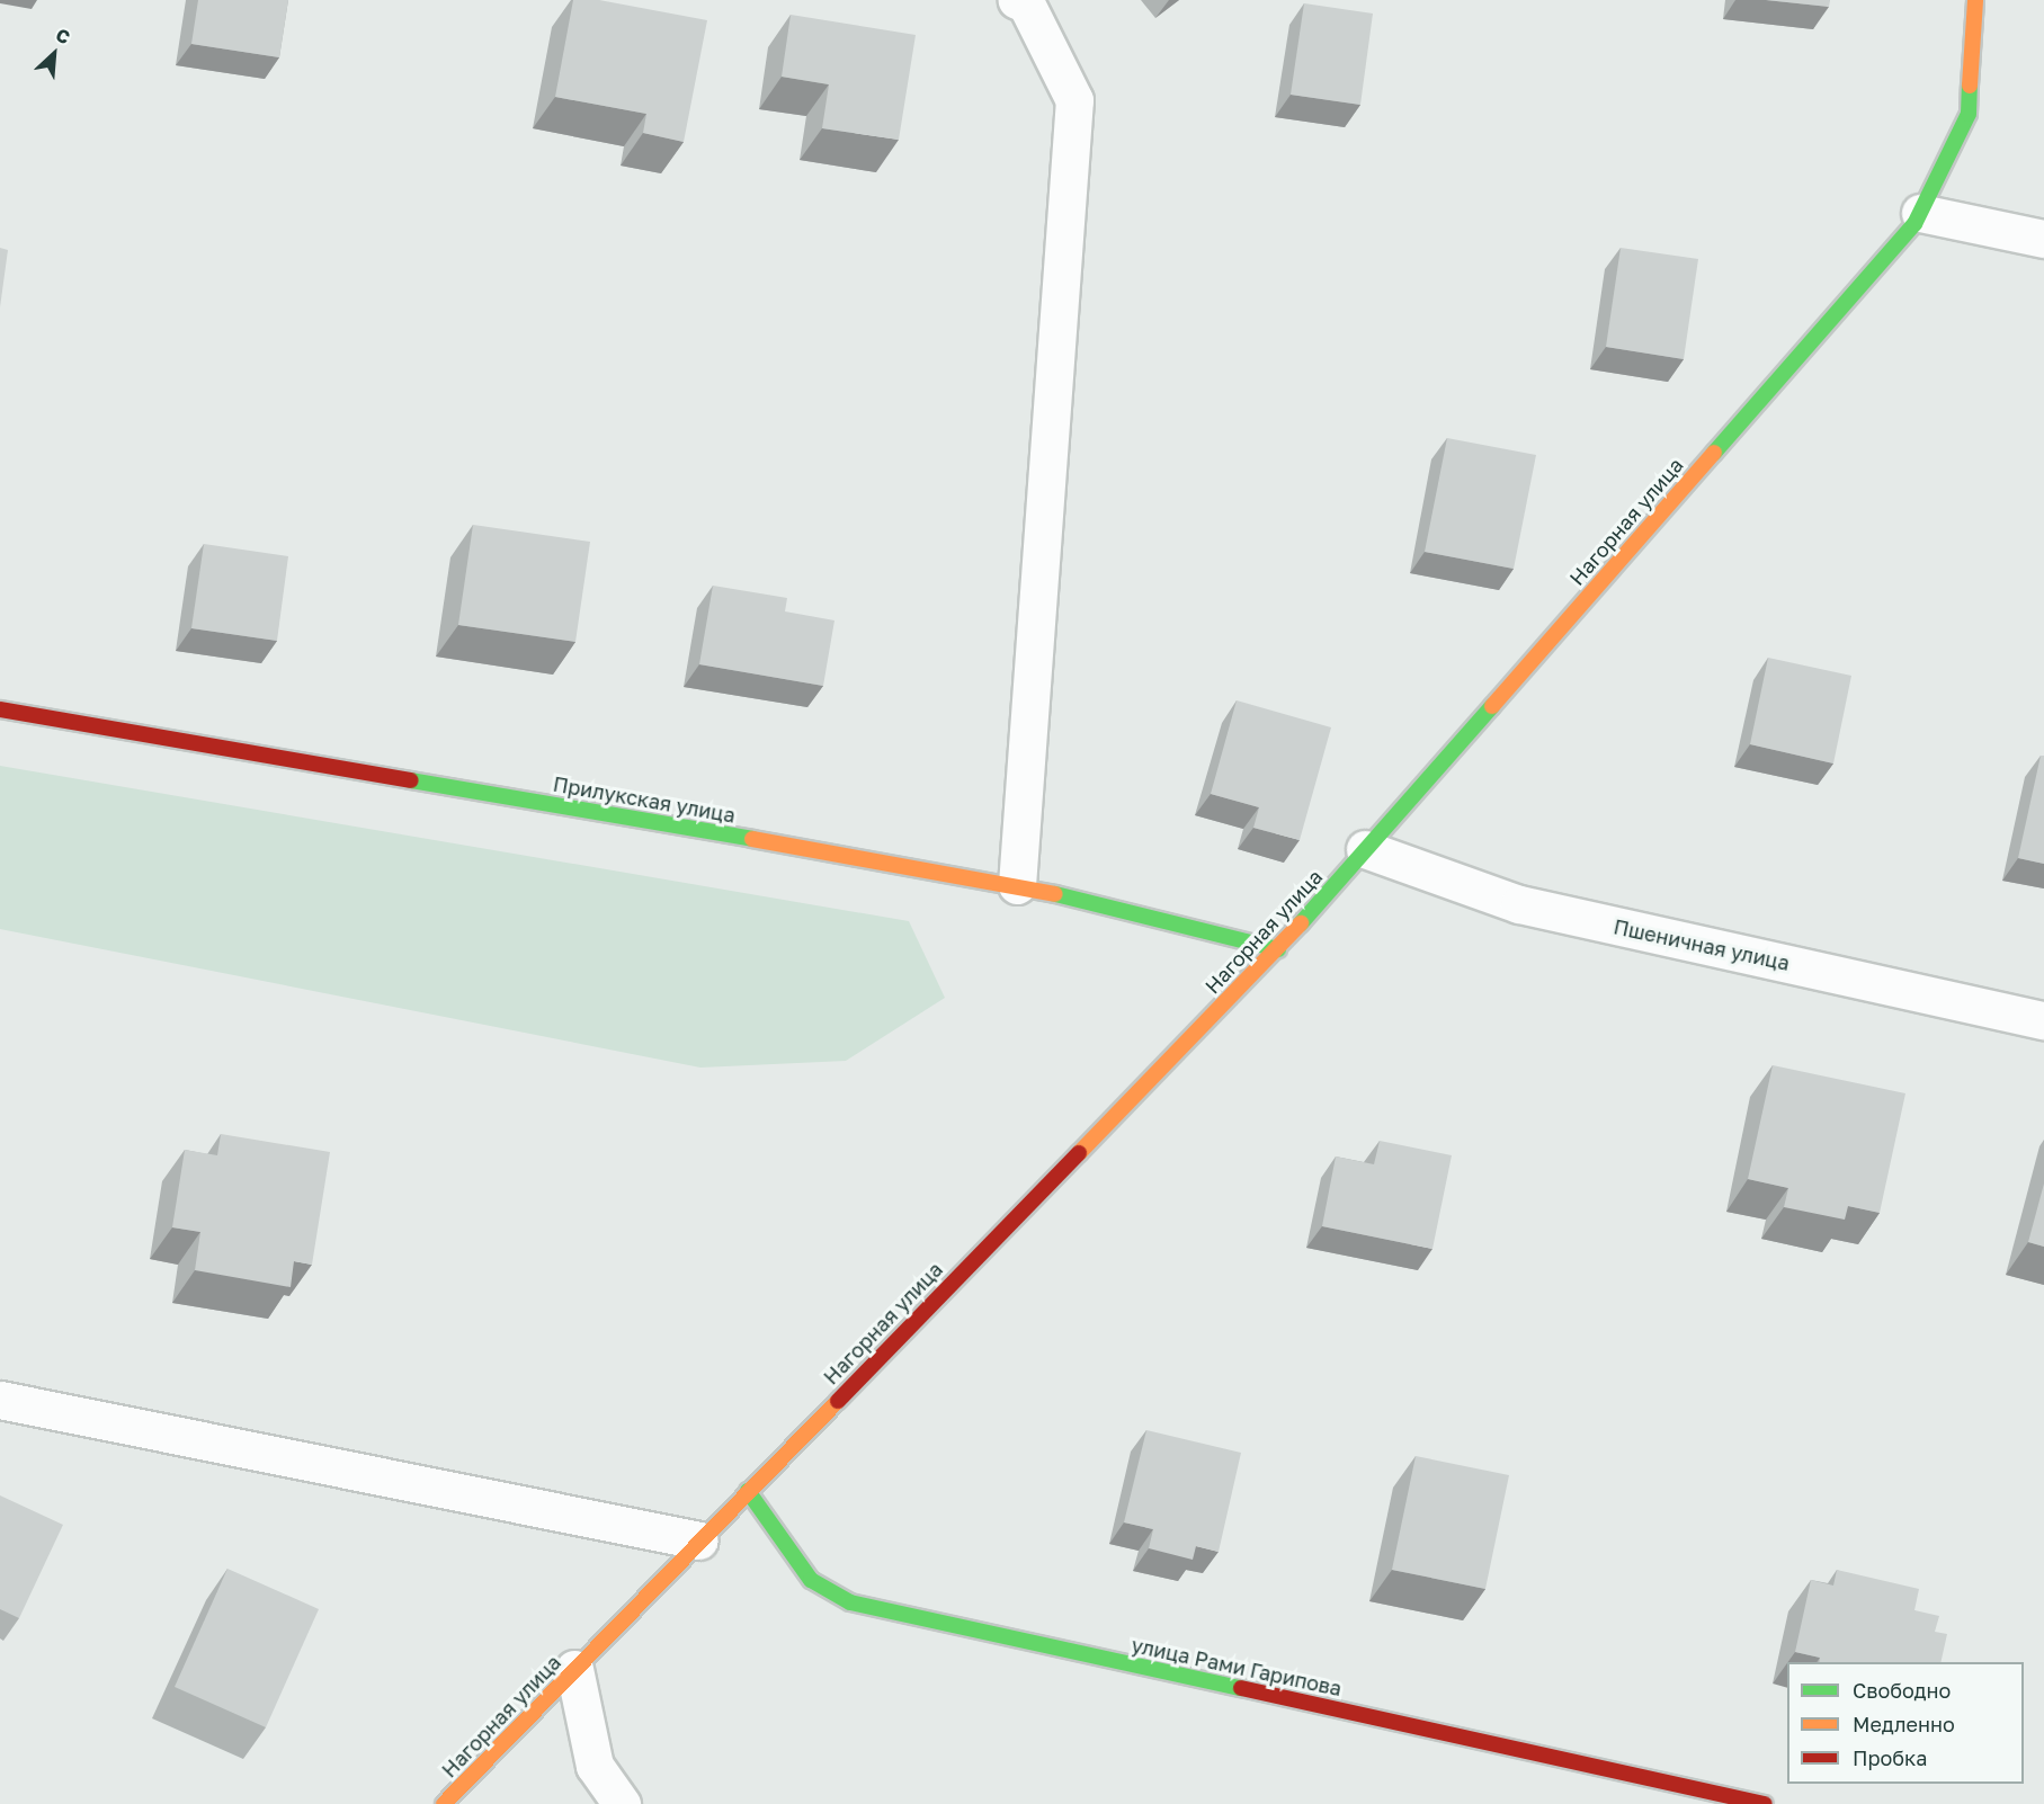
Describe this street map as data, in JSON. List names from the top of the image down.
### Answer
{
  "streets": {
    "street": [
      "Нагорная улица",
      "Прилукская улица",
      "Пшеничная улица",
      "улица Рами Гарипова"
    ]
  },
  "crossings": [
    ["Нагорная улица", "Прилукская улица"],
    ["Нагорная улица", "Пшеничная улица"],
    ["Нагорная улица", "улица Рами Гарипова"]
  ],
  "legend": ["Свободно", "Медленно", "Пробка"],
  "north": "top right"
}
